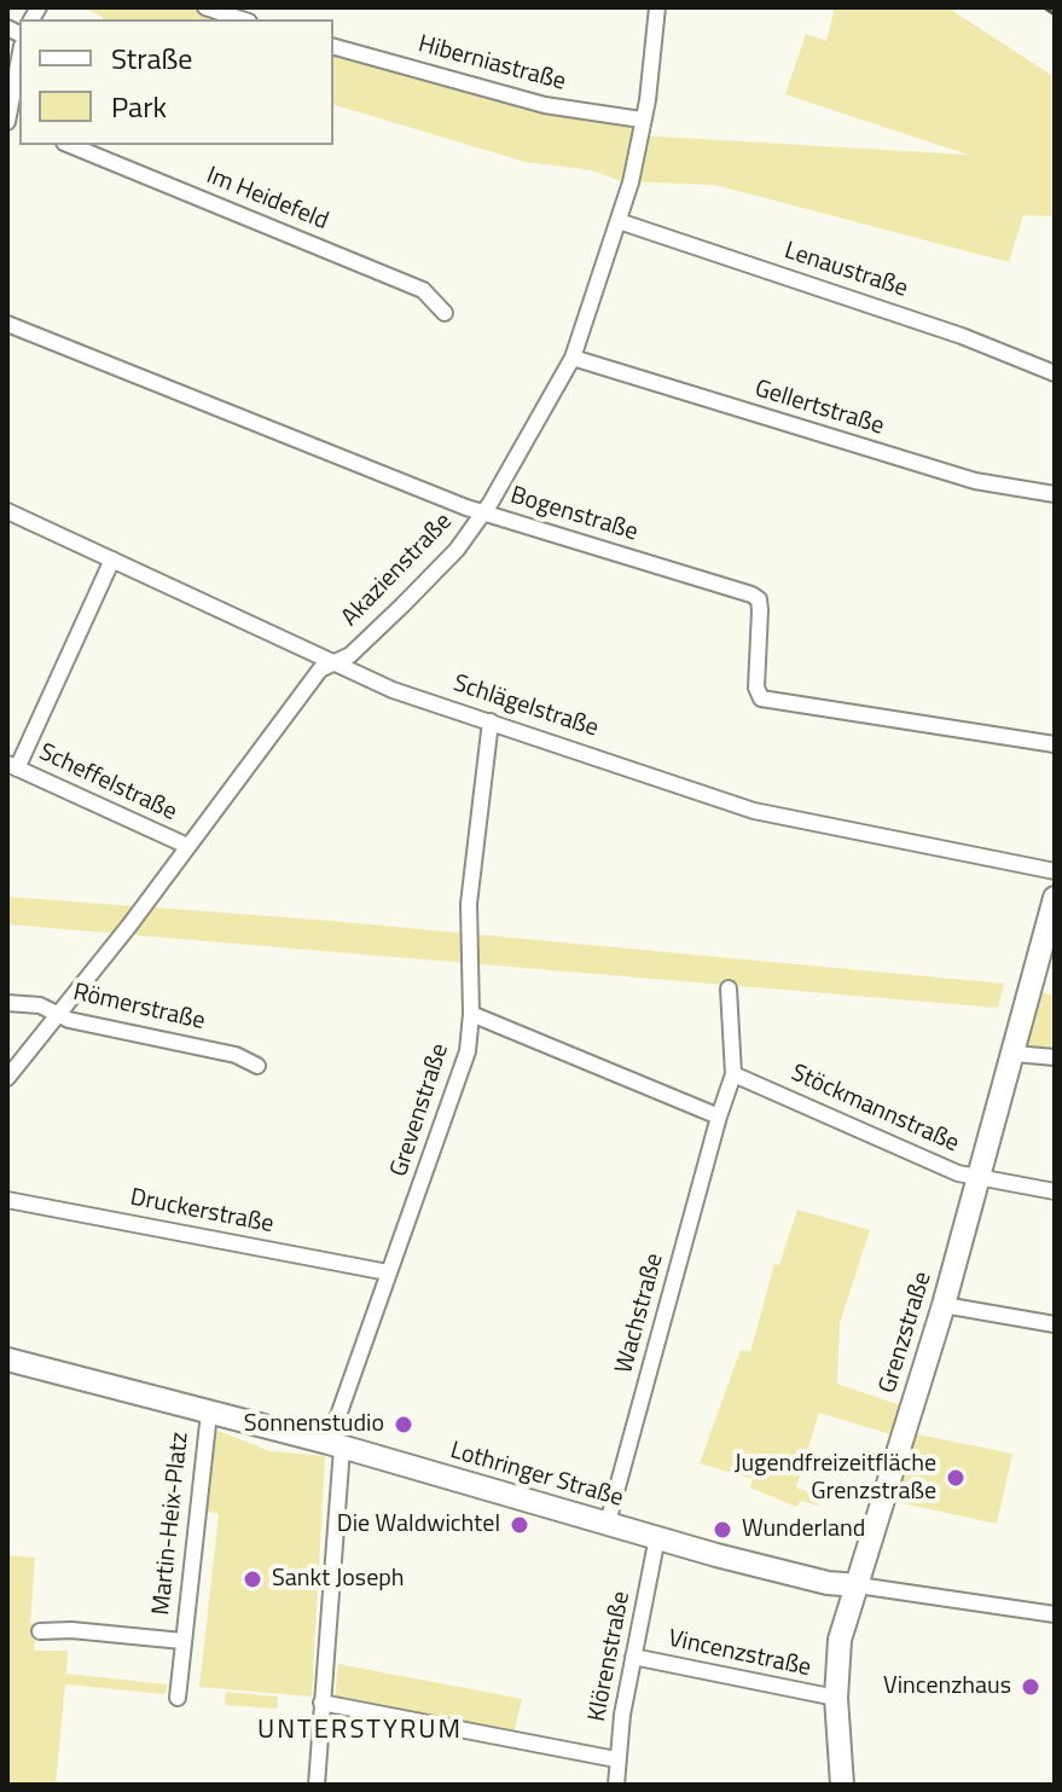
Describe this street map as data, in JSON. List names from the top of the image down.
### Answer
{
  "streets": {
    "street": [
      "Hiberniastraße",
      "Im Heidefeld",
      "Lenaustraße",
      "Gellertstraße",
      "Bogenstraße",
      "Akazienstraße",
      "Schlägelstraße",
      "Scheffelstraße",
      "Römerstraße",
      "Stöckmannstraße",
      "Grevenstraße",
      "Druckerstraße",
      "Wachstraße",
      "Grenzstraße",
      "Lothringer Straße",
      "Martin-Heix-Platz",
      "Vincenzstraße",
      "Klörenstraße"
    ]
  },
  "crossings": [
    ["Hiberniastraße", "Akazienstraße"],
    ["Lenaustraße", "Akazienstraße"],
    ["Gellertstraße", "Akazienstraße"],
    ["Bogenstraße", "Akazienstraße"],
    ["Akazienstraße", "Schlägelstraße"],
    ["Akazienstraße", "Scheffelstraße"],
    ["Akazienstraße", "Römerstraße"],
    ["Schlägelstraße", "Grevenstraße"],
    ["Stöckmannstraße", "Grenzstraße"],
    ["Grevenstraße", "Druckerstraße"],
    ["Grevenstraße", "Lothringer Straße"],
    ["Wachstraße", "Lothringer Straße"],
    ["Grenzstraße", "Lothringer Straße"],
    ["Grenzstraße", "Vincenzstraße"],
    ["Lothringer Straße", "Martin-Heix-Platz"],
    ["Lothringer Straße", "Klörenstraße"],
    ["Vincenzstraße", "Klörenstraße"]
  ],
  "districts": ["UNTERSTYRUM"],
  "places": [
    "Sonnenstudio",
    "Jugendfreizeitfläche Grenzstraße",
    "Die Waldwichtel",
    "Wunderland",
    "Sankt Joseph",
    "Vincenzhaus"
  ],
  "legend": ["Straße", "Park"]
}
